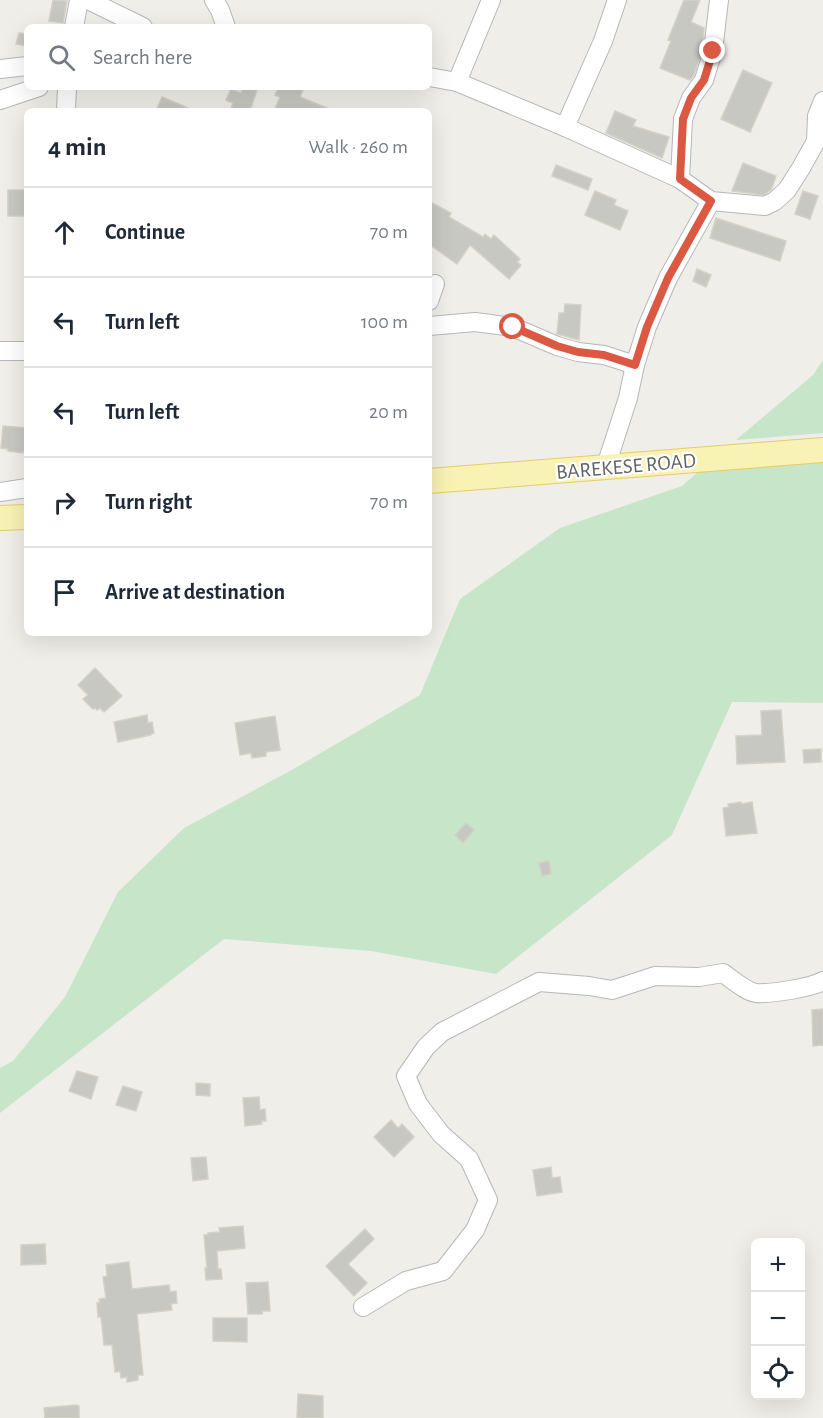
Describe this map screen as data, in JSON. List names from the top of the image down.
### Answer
{
  "streets": {
    "main road": ["BAREKESE ROAD"]
  },
  "page": {
    "search": "Search here",
    "heading": ["4 min", "Walk · 260 m"],
    "list": [
      ["Continue", "70 m"],
      ["Turn left", "100 m"],
      ["Turn left", "20 m"],
      ["Turn right", "70 m"],
      "Arrive at destination"
    ],
    "map_buttons": ["+", "−"]
  }
}
